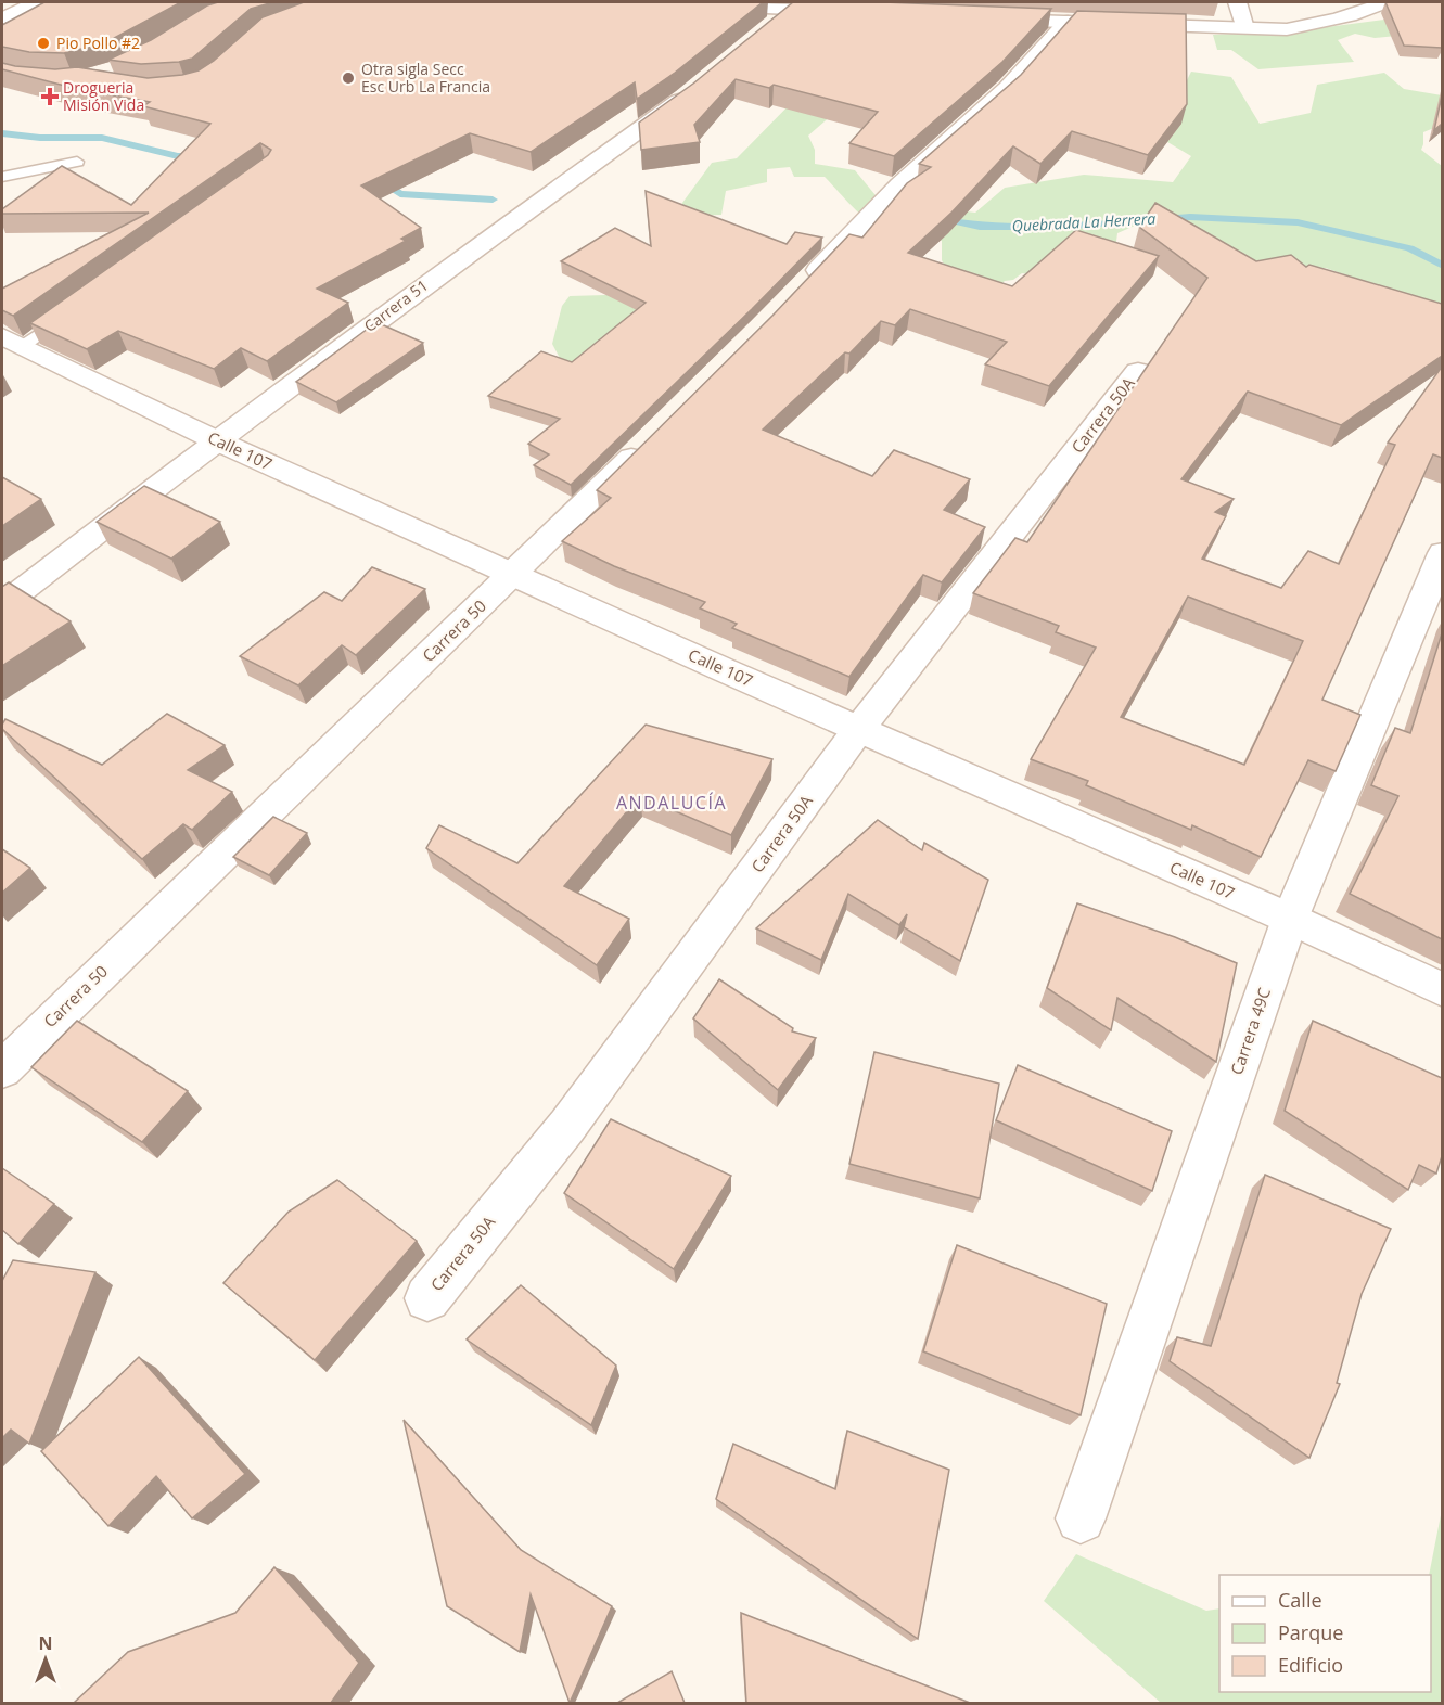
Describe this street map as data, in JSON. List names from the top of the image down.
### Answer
{
  "streets": {
    "street": [
      "Carrera 51",
      "Carrera 50A",
      "Calle 107",
      "Carrera 50",
      "Carrera 49C"
    ]
  },
  "crossings": [
    ["Carrera 51", "Calle 107"],
    ["Carrera 50A", "Calle 107"],
    ["Calle 107", "Carrera 50"],
    ["Calle 107", "Carrera 49C"]
  ],
  "districts": ["ANDALUCÍA"],
  "water": ["Quebrada La Herrera"],
  "places": {
    "other": ["Pio Pollo #2", "Otra sigla Secc Esc Urb La Francia"],
    "health": ["Drogueria Misión Vida"]
  },
  "legend": ["Calle", "Parque", "Edificio"],
  "north": "top"
}
